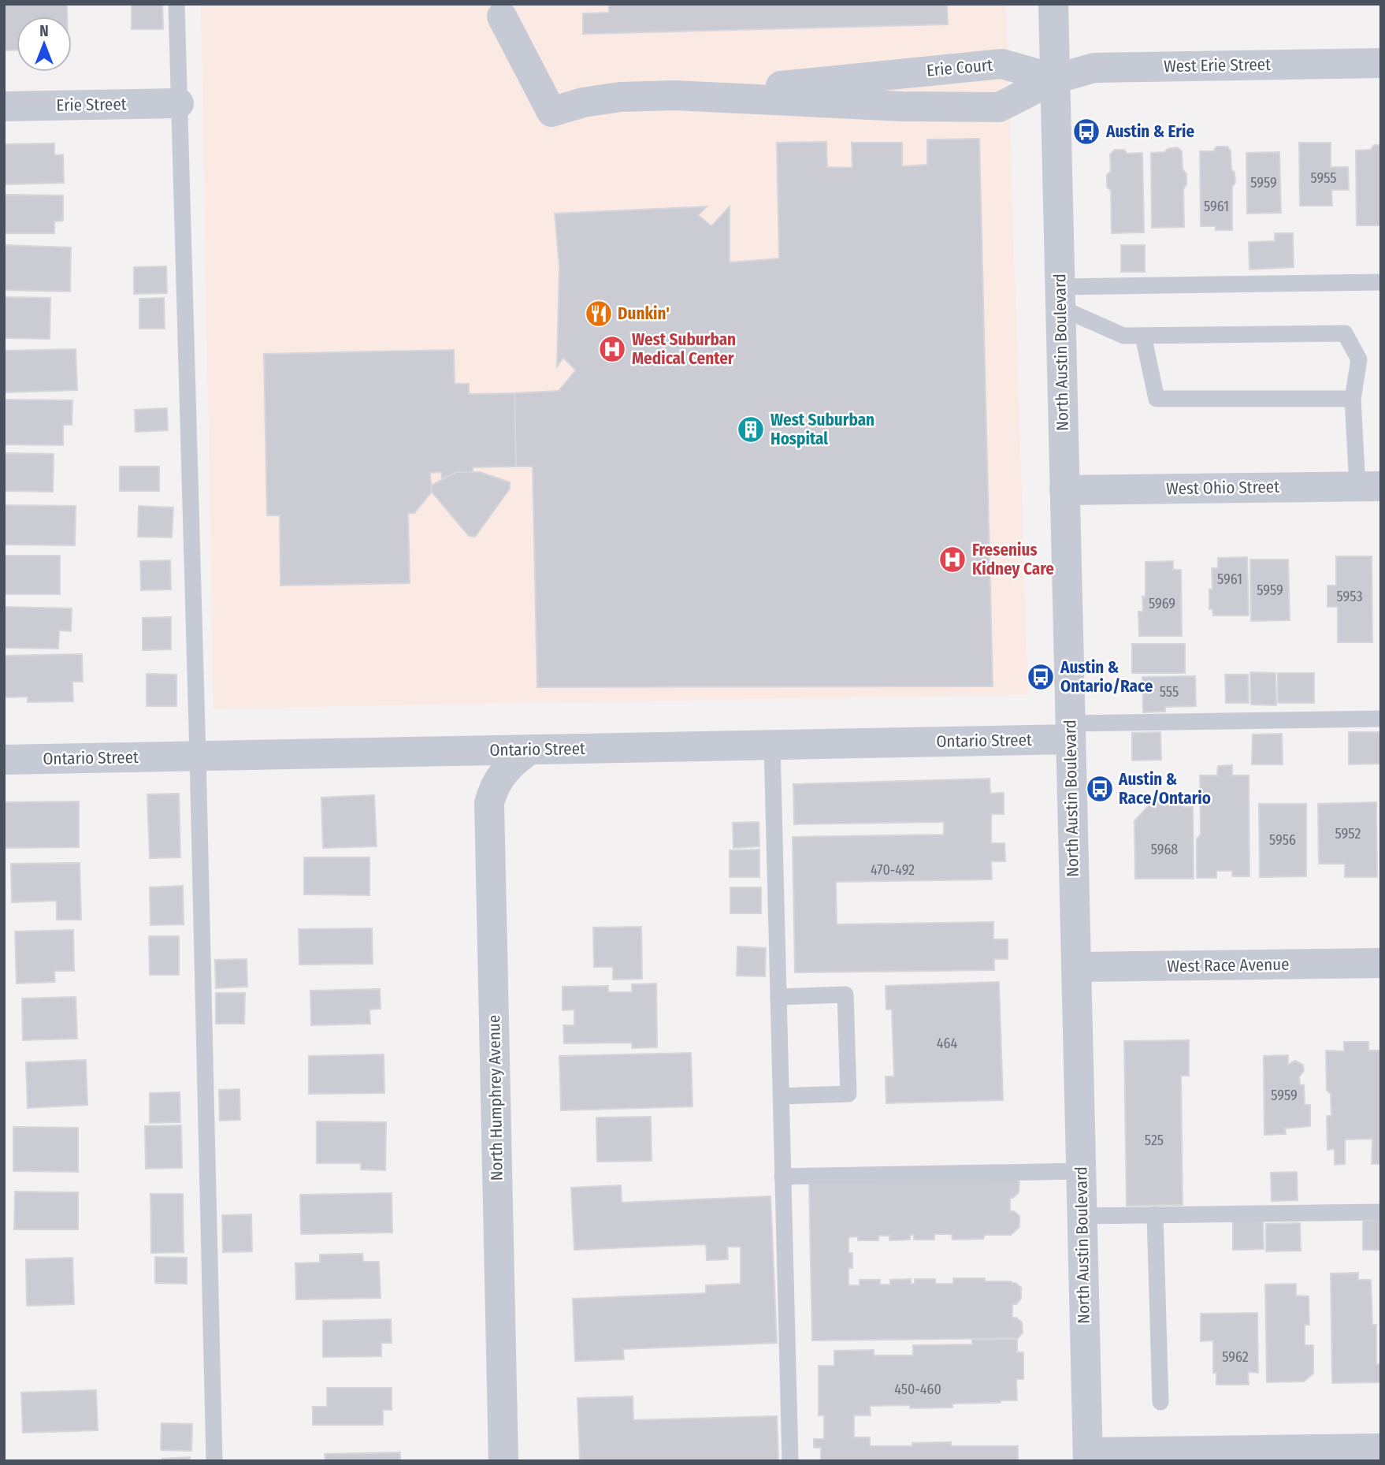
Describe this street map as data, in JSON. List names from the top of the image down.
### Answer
{
  "streets": {
    "street": [
      "West Erie Street",
      "Erie Court",
      "Erie Street",
      "North Austin Boulevard",
      "West Ohio Street",
      "Ontario Street",
      "West Race Avenue",
      "North Humphrey Avenue"
    ]
  },
  "crossings": [
    ["West Erie Street", "Erie Court"],
    ["West Erie Street", "North Austin Boulevard"],
    ["Erie Court", "North Austin Boulevard"],
    ["North Austin Boulevard", "West Ohio Street"],
    ["North Austin Boulevard", "Ontario Street"],
    ["North Austin Boulevard", "West Race Avenue"],
    ["Ontario Street", "North Humphrey Avenue"]
  ],
  "places": {
    "bus stop": ["Austin & Erie", "Austin & Ontario/Race", "Austin & Race/Ontario"],
    "restaurant": ["Dunkin'"],
    "hospital": ["West Suburban Medical Center", "Fresenius Kidney Care"],
    "building": ["West Suburban Hospital"]
  },
  "house_numbers": [
    "5955",
    "5959",
    "5961",
    "5961",
    "5959",
    "5953",
    "5969",
    "555",
    "5952",
    "5956",
    "5968",
    "470-492",
    "464",
    "5959",
    "525",
    "5962",
    "450-460"
  ],
  "north": "top"
}
